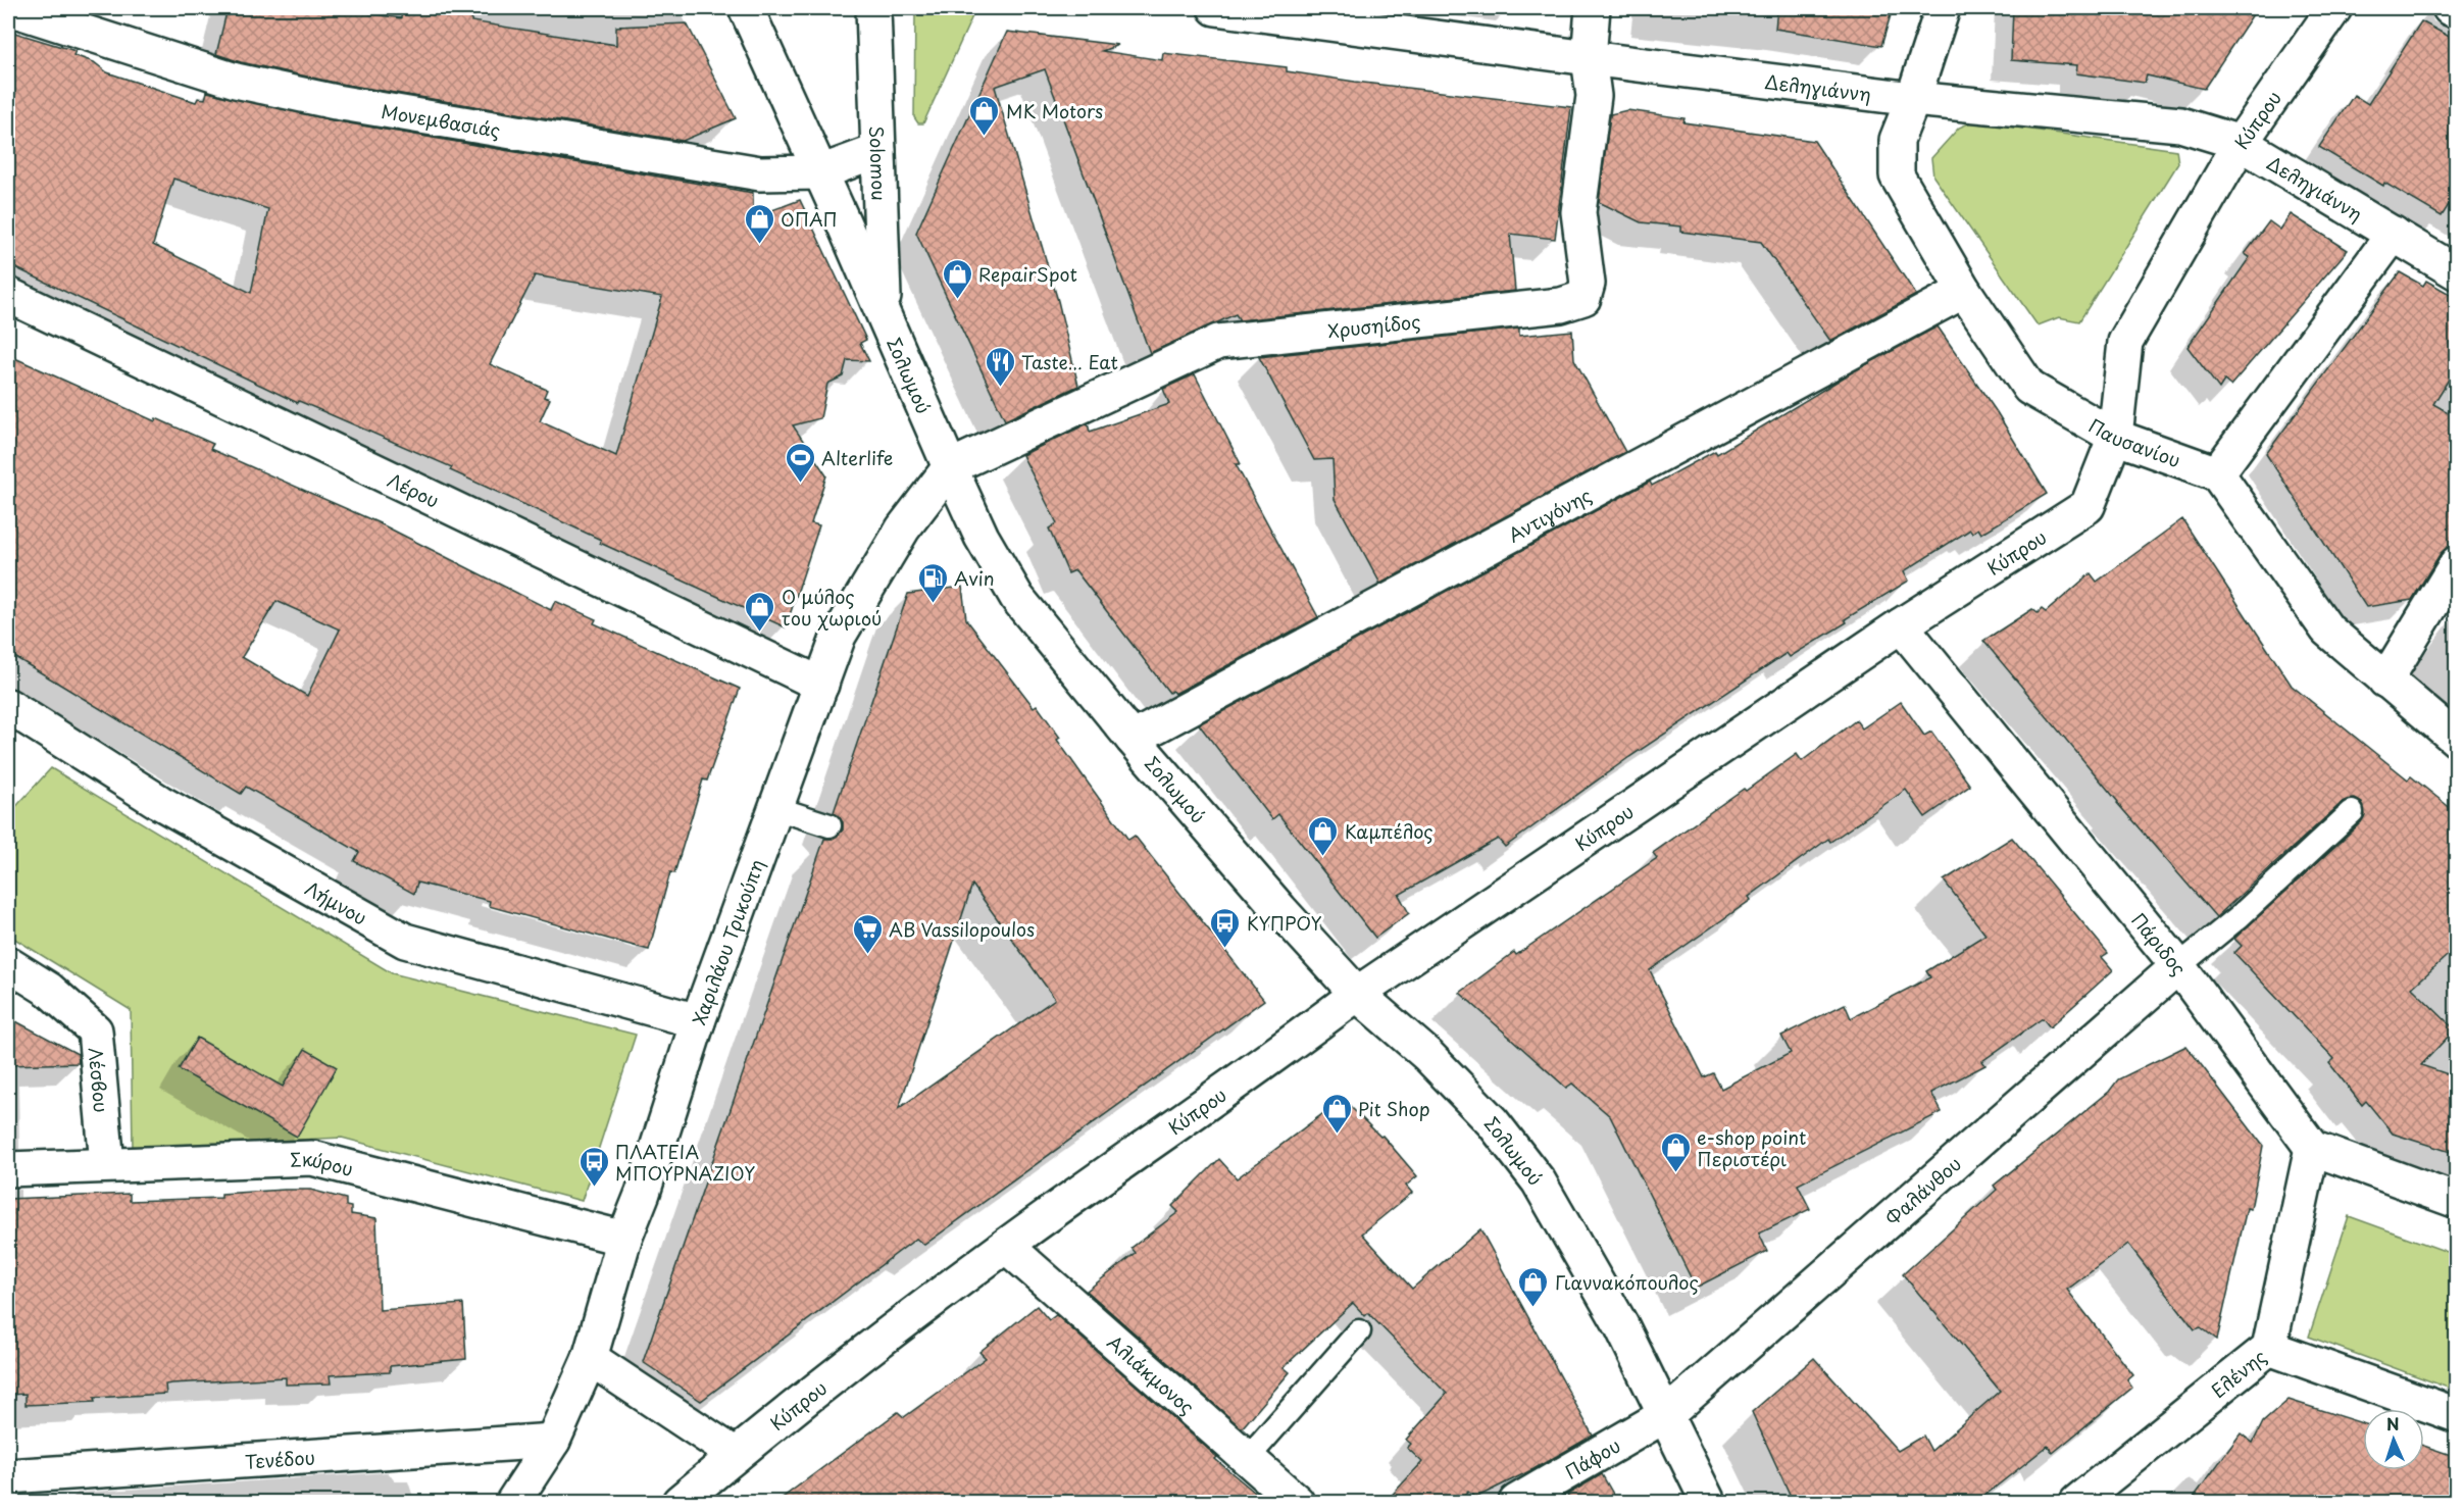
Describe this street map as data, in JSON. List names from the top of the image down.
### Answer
{
  "streets": {
    "street": [
      "Δεληγιάννη",
      "Μονεμβασιάς",
      "Κύπρου",
      "Solomou",
      "Χρυσηίδος",
      "Σολωμού",
      "Παυσανίου",
      "Λέρου",
      "Αντιγόνης",
      "Λήμνου",
      "Χαριλάου Τρικούπη",
      "Πάριδος",
      "Λέσβου",
      "Σκύρου",
      "Φαλάνθου",
      "Ελένης",
      "Αλιάκμονος",
      "Τενέδου",
      "Πάφου"
    ]
  },
  "crossings": [
    ["Δεληγιάννη", "Κύπρου"],
    ["Δεληγιάννη", "Χρυσηίδος"],
    ["Δεληγιάννη", "Παυσανίου"],
    ["Μονεμβασιάς", "Solomou"],
    ["Μονεμβασιάς", "Σολωμού"],
    ["Κύπρου", "Σολωμού"],
    ["Κύπρου", "Παυσανίου"],
    ["Κύπρου", "Πάριδος"],
    ["Κύπρου", "Αλιάκμονος"],
    ["Solomou", "Σολωμού"],
    ["Χρυσηίδος", "Σολωμού"],
    ["Χρυσηίδος", "Χαριλάου Τρικούπη"],
    ["Σολωμού", "Αντιγόνης"],
    ["Σολωμού", "Χαριλάου Τρικούπη"],
    ["Σολωμού", "Φαλάνθου"],
    ["Σολωμού", "Πάφου"],
    ["Παυσανίου", "Αντιγόνης"],
    ["Λέρου", "Χαριλάου Τρικούπη"],
    ["Λήμνου", "Χαριλάου Τρικούπη"],
    ["Χαριλάου Τρικούπη", "Σκύρου"],
    ["Χαριλάου Τρικούπη", "Τενέδου"],
    ["Πάριδος", "Φαλάνθου"],
    ["Πάριδος", "Ελένης"],
    ["Λέσβου", "Σκύρου"],
    ["Φαλάνθου", "Πάφου"]
  ],
  "places": {
    "shop": [
      "MK Motors",
      "ΟΠΑΠ",
      "RepairSpot",
      "Ο μύλος του χωριού",
      "Καμπέλος",
      "Pit Shop",
      "e-shop point Περιστέρι",
      "Γιαννακόπουλος"
    ],
    "restaurant": ["Taste... Eat"],
    "sports": ["Alterlife"],
    "fuel station": ["Avin"],
    "bus stop": ["ΚΥΠΡΟΥ", "ΠΛΑΤΕΙΑ ΜΠΟΥΡΝΑΖΙΟΥ"],
    "supermarket": ["AB Vassilopoulos"]
  },
  "north": "top"
}
